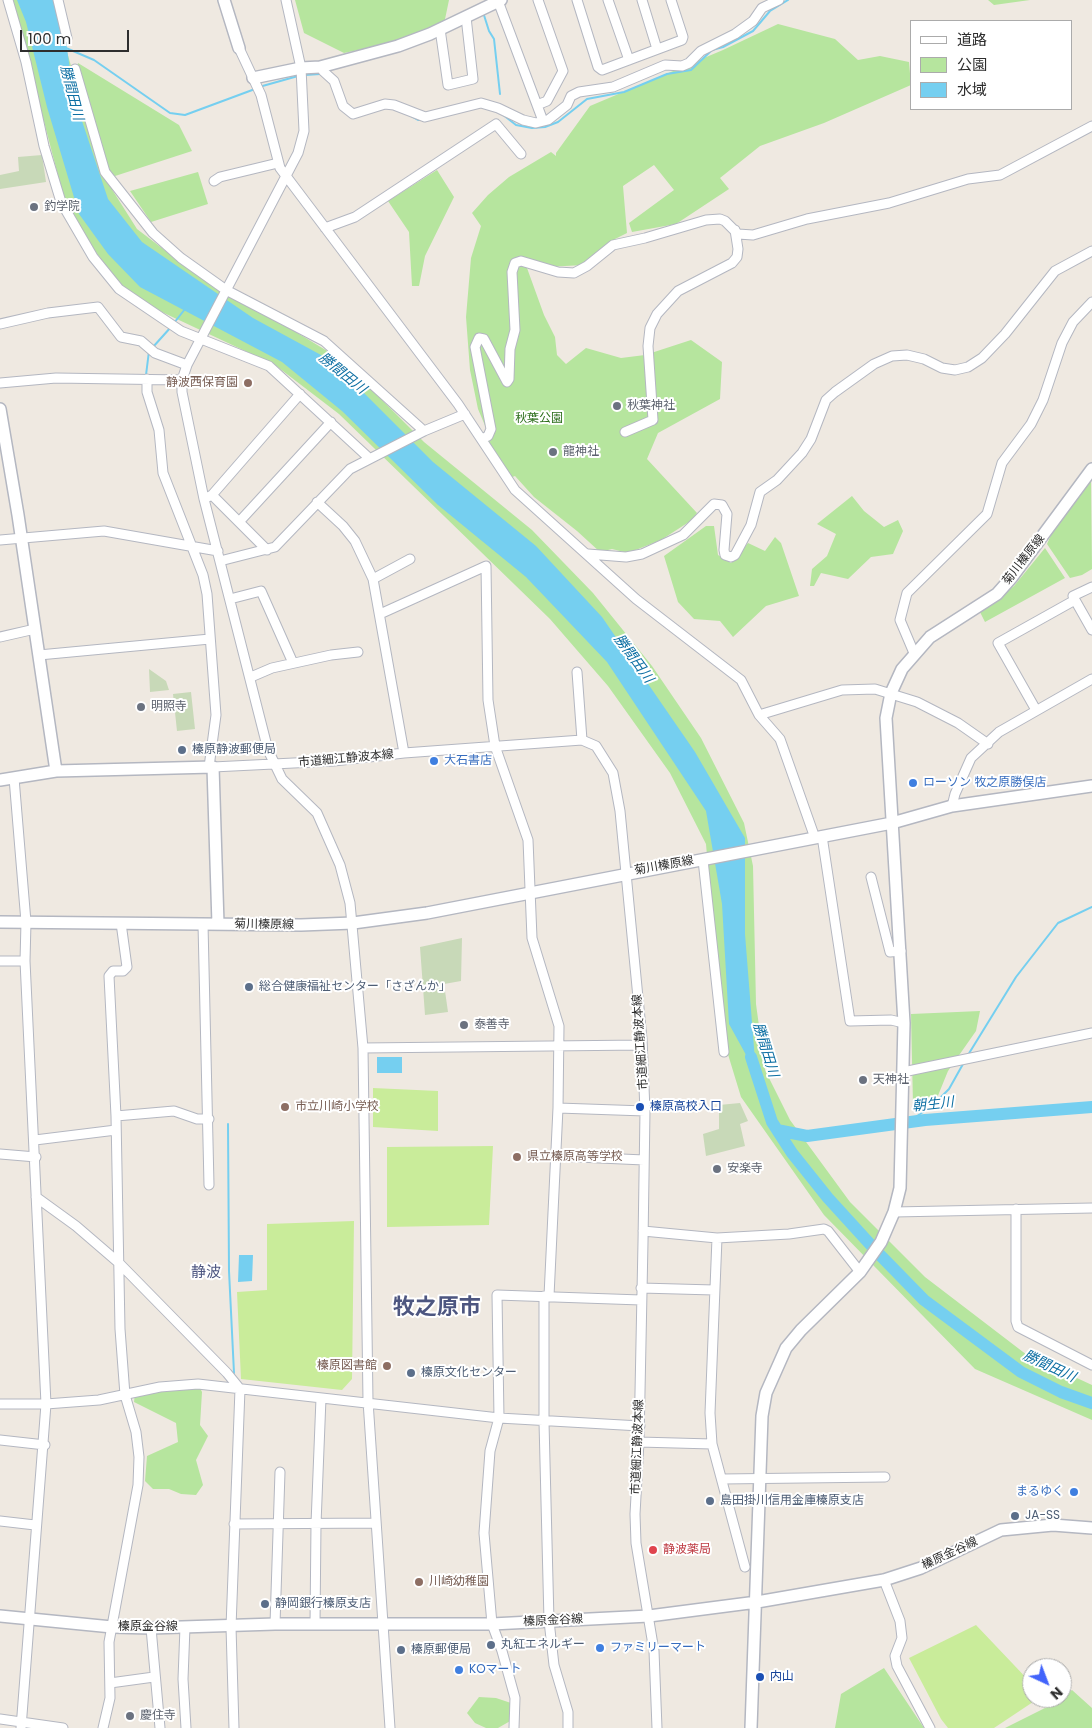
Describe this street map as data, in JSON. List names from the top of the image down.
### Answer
{
  "streets": {
    "main road": ["菊川榛原線", "榛原金谷線"],
    "street": ["市道細江静波本線"]
  },
  "crossings": [
    ["菊川榛原線", "市道細江静波本線"],
    ["市道細江静波本線", "榛原金谷線"]
  ],
  "districts": ["静波", "牧之原市"],
  "water": ["勝間田川", "朝生川"],
  "parks": ["秋葉公園"],
  "places": [
    "釣学院",
    "静波西保育園",
    "秋葉神社",
    "龍神社",
    "明照寺",
    "榛原静波郵便局",
    "大石書店",
    "ローソン 牧之原勝俣店",
    "総合健康福祉センター「さざんか」",
    "泰善寺",
    "天神社",
    "市立川崎小学校",
    "榛原高校入口",
    "県立榛原高等学校",
    "安楽寺",
    "榛原図書館",
    "榛原文化センター",
    "まるゆく",
    "島田掛川信用金庫榛原支店",
    "JA-SS",
    "静波薬局",
    "川崎幼稚園",
    "静岡銀行榛原支店",
    "丸紅エネルギー",
    "ファミリーマート",
    "榛原郵便局",
    "KOマート",
    "内山",
    "慶住寺"
  ],
  "legend": ["道路", "公園", "水域"],
  "scale_bar": "100 m",
  "north": "bottom right"
}
